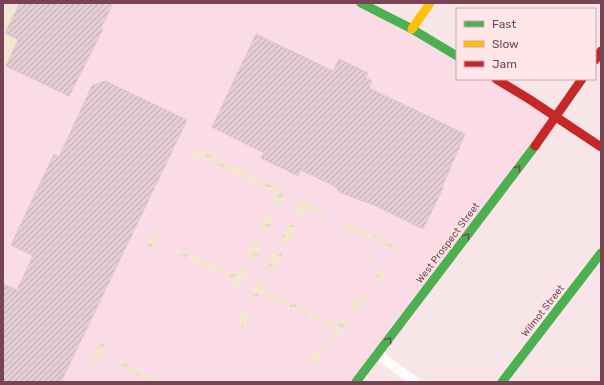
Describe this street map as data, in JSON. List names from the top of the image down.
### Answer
{
  "streets": {
    "street": ["West Prospect Street", "Wilmot Street"]
  },
  "one_way": ["West Prospect Street"],
  "legend": ["Fast", "Slow", "Jam"]
}
